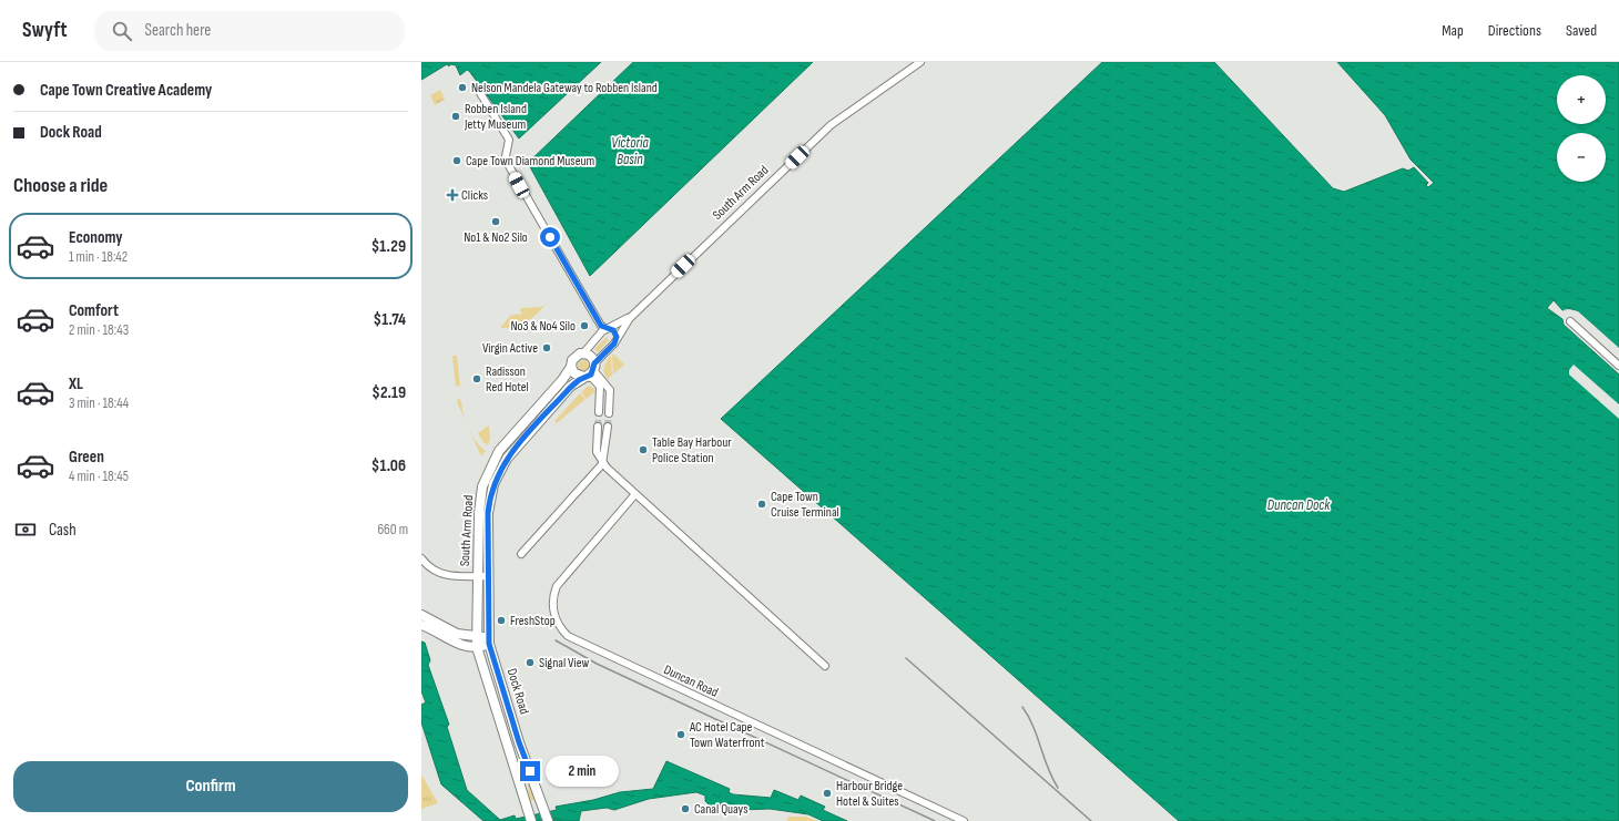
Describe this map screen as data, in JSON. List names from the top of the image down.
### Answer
{
  "streets": {
    "street": ["South Arm Road", "Duncan Road", "Dock Road"]
  },
  "crossings": [
    ["South Arm Road", "Dock Road"]
  ],
  "water": ["Victoria Basin", "Duncan Dock"],
  "places": {
    "other": [
      "Nelson Mandela Gateway to Robben Island",
      "Robben Island Jetty Museum",
      "Cape Town Diamond Museum",
      "No1 & No2 Silo",
      "No3 & No4 Silo",
      "Virgin Active",
      "Radisson Red Hotel",
      "Table Bay Harbour Police Station",
      "Cape Town Cruise Terminal",
      "FreshStop",
      "Signal View",
      "AC Hotel Cape Town Waterfront",
      "Harbour Bridge Hotel & Suites",
      "Canal Quays"
    ],
    "health": ["Clicks"]
  },
  "page": {
    "header": "Swyft",
    "search": "Search here",
    "nav": ["Map", "Directions", "Saved"],
    "banner": ["Cape Town Creative Academy", "Dock Road"],
    "map_buttons": ["+", "−"],
    "heading": "Choose a ride",
    "list": [
      {
        "name": "Economy",
        "note": "1 min · 18:42",
        "value": "$1.29"
      },
      {
        "name": "Comfort",
        "note": "2 min · 18:43",
        "value": "$1.74"
      },
      {
        "name": "XL",
        "note": "3 min · 18:44",
        "value": "$2.19"
      },
      {
        "name": "Green",
        "note": "4 min · 18:45",
        "value": "$1.06"
      }
    ],
    "pay": ["Cash", "660 m"],
    "buttons": "Confirm",
    "bubble": "2 min"
  }
}
